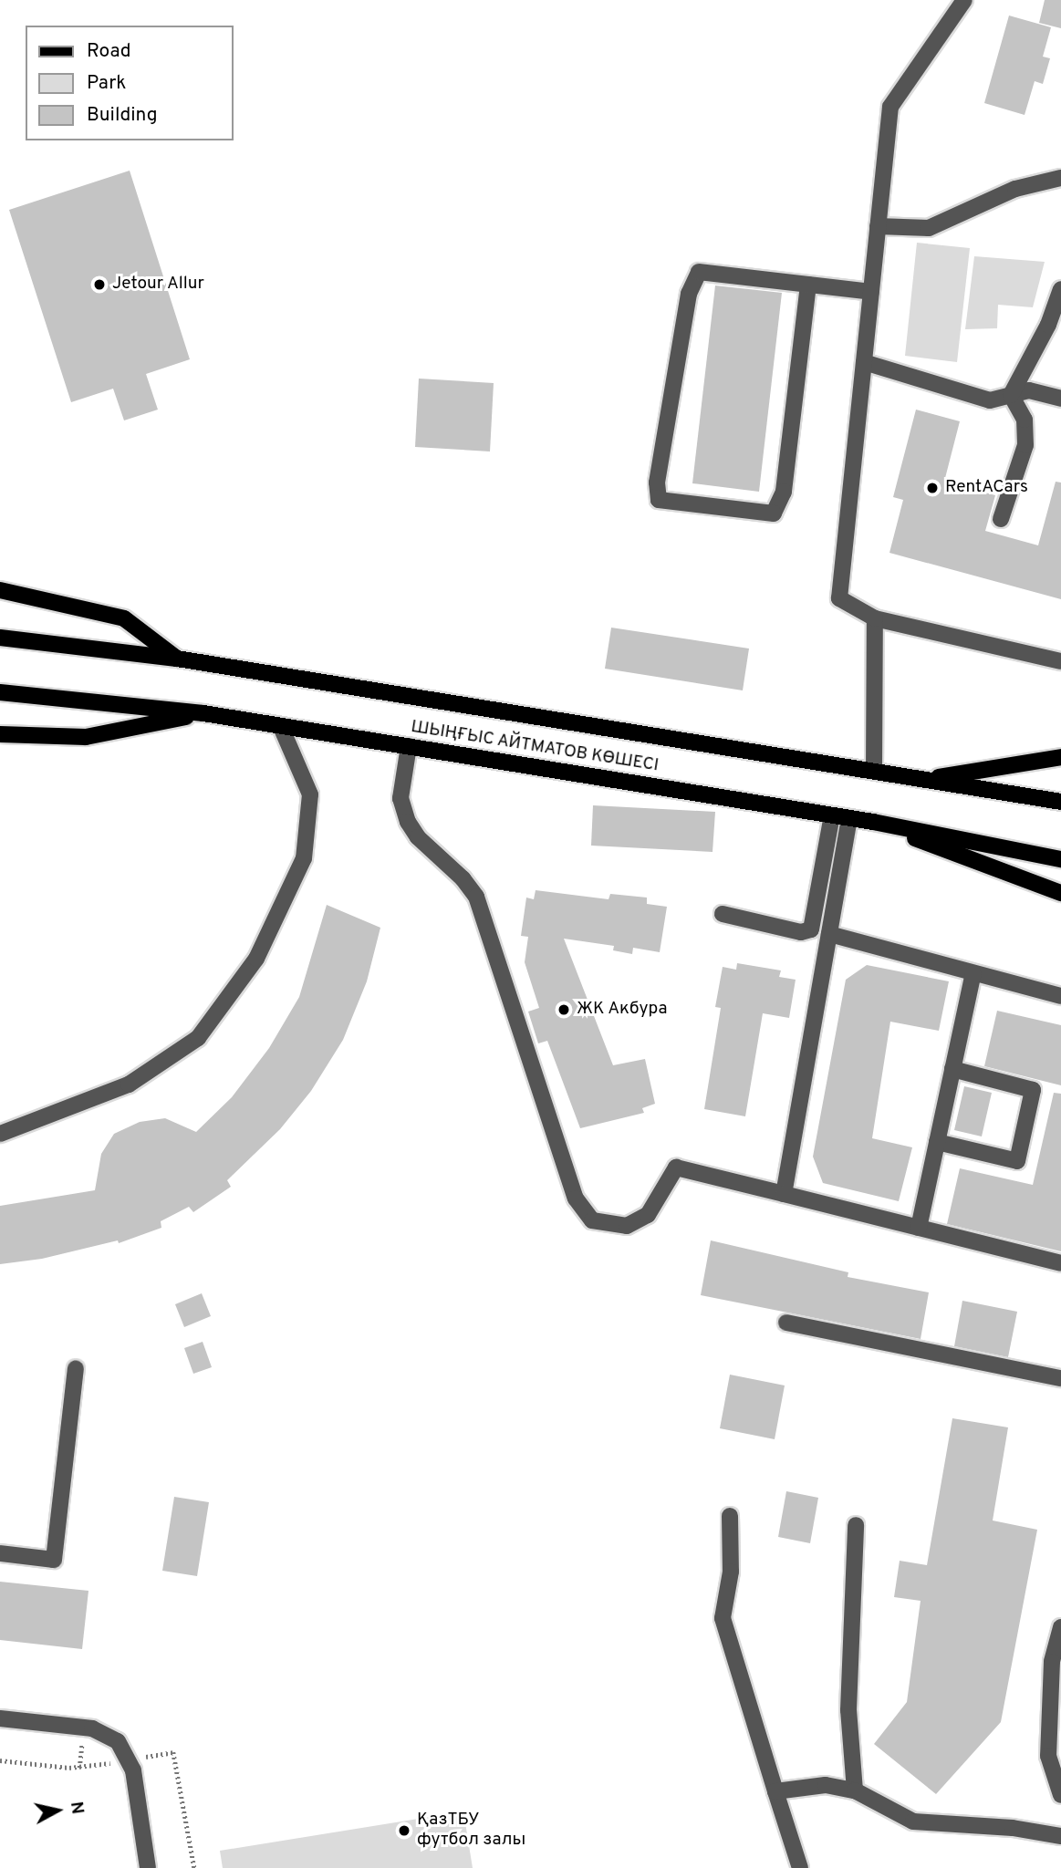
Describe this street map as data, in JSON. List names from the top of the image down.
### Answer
{
  "streets": {
    "main road": ["ШЫҢҒЫС АЙТМАТОВ КӨШЕСІ"]
  },
  "places": [
    "Jetour Allur",
    "RentACars",
    "ЖК Акбура",
    "ҚазТБУ футбол залы"
  ],
  "legend": ["Road", "Park", "Building"],
  "north": "right"
}
